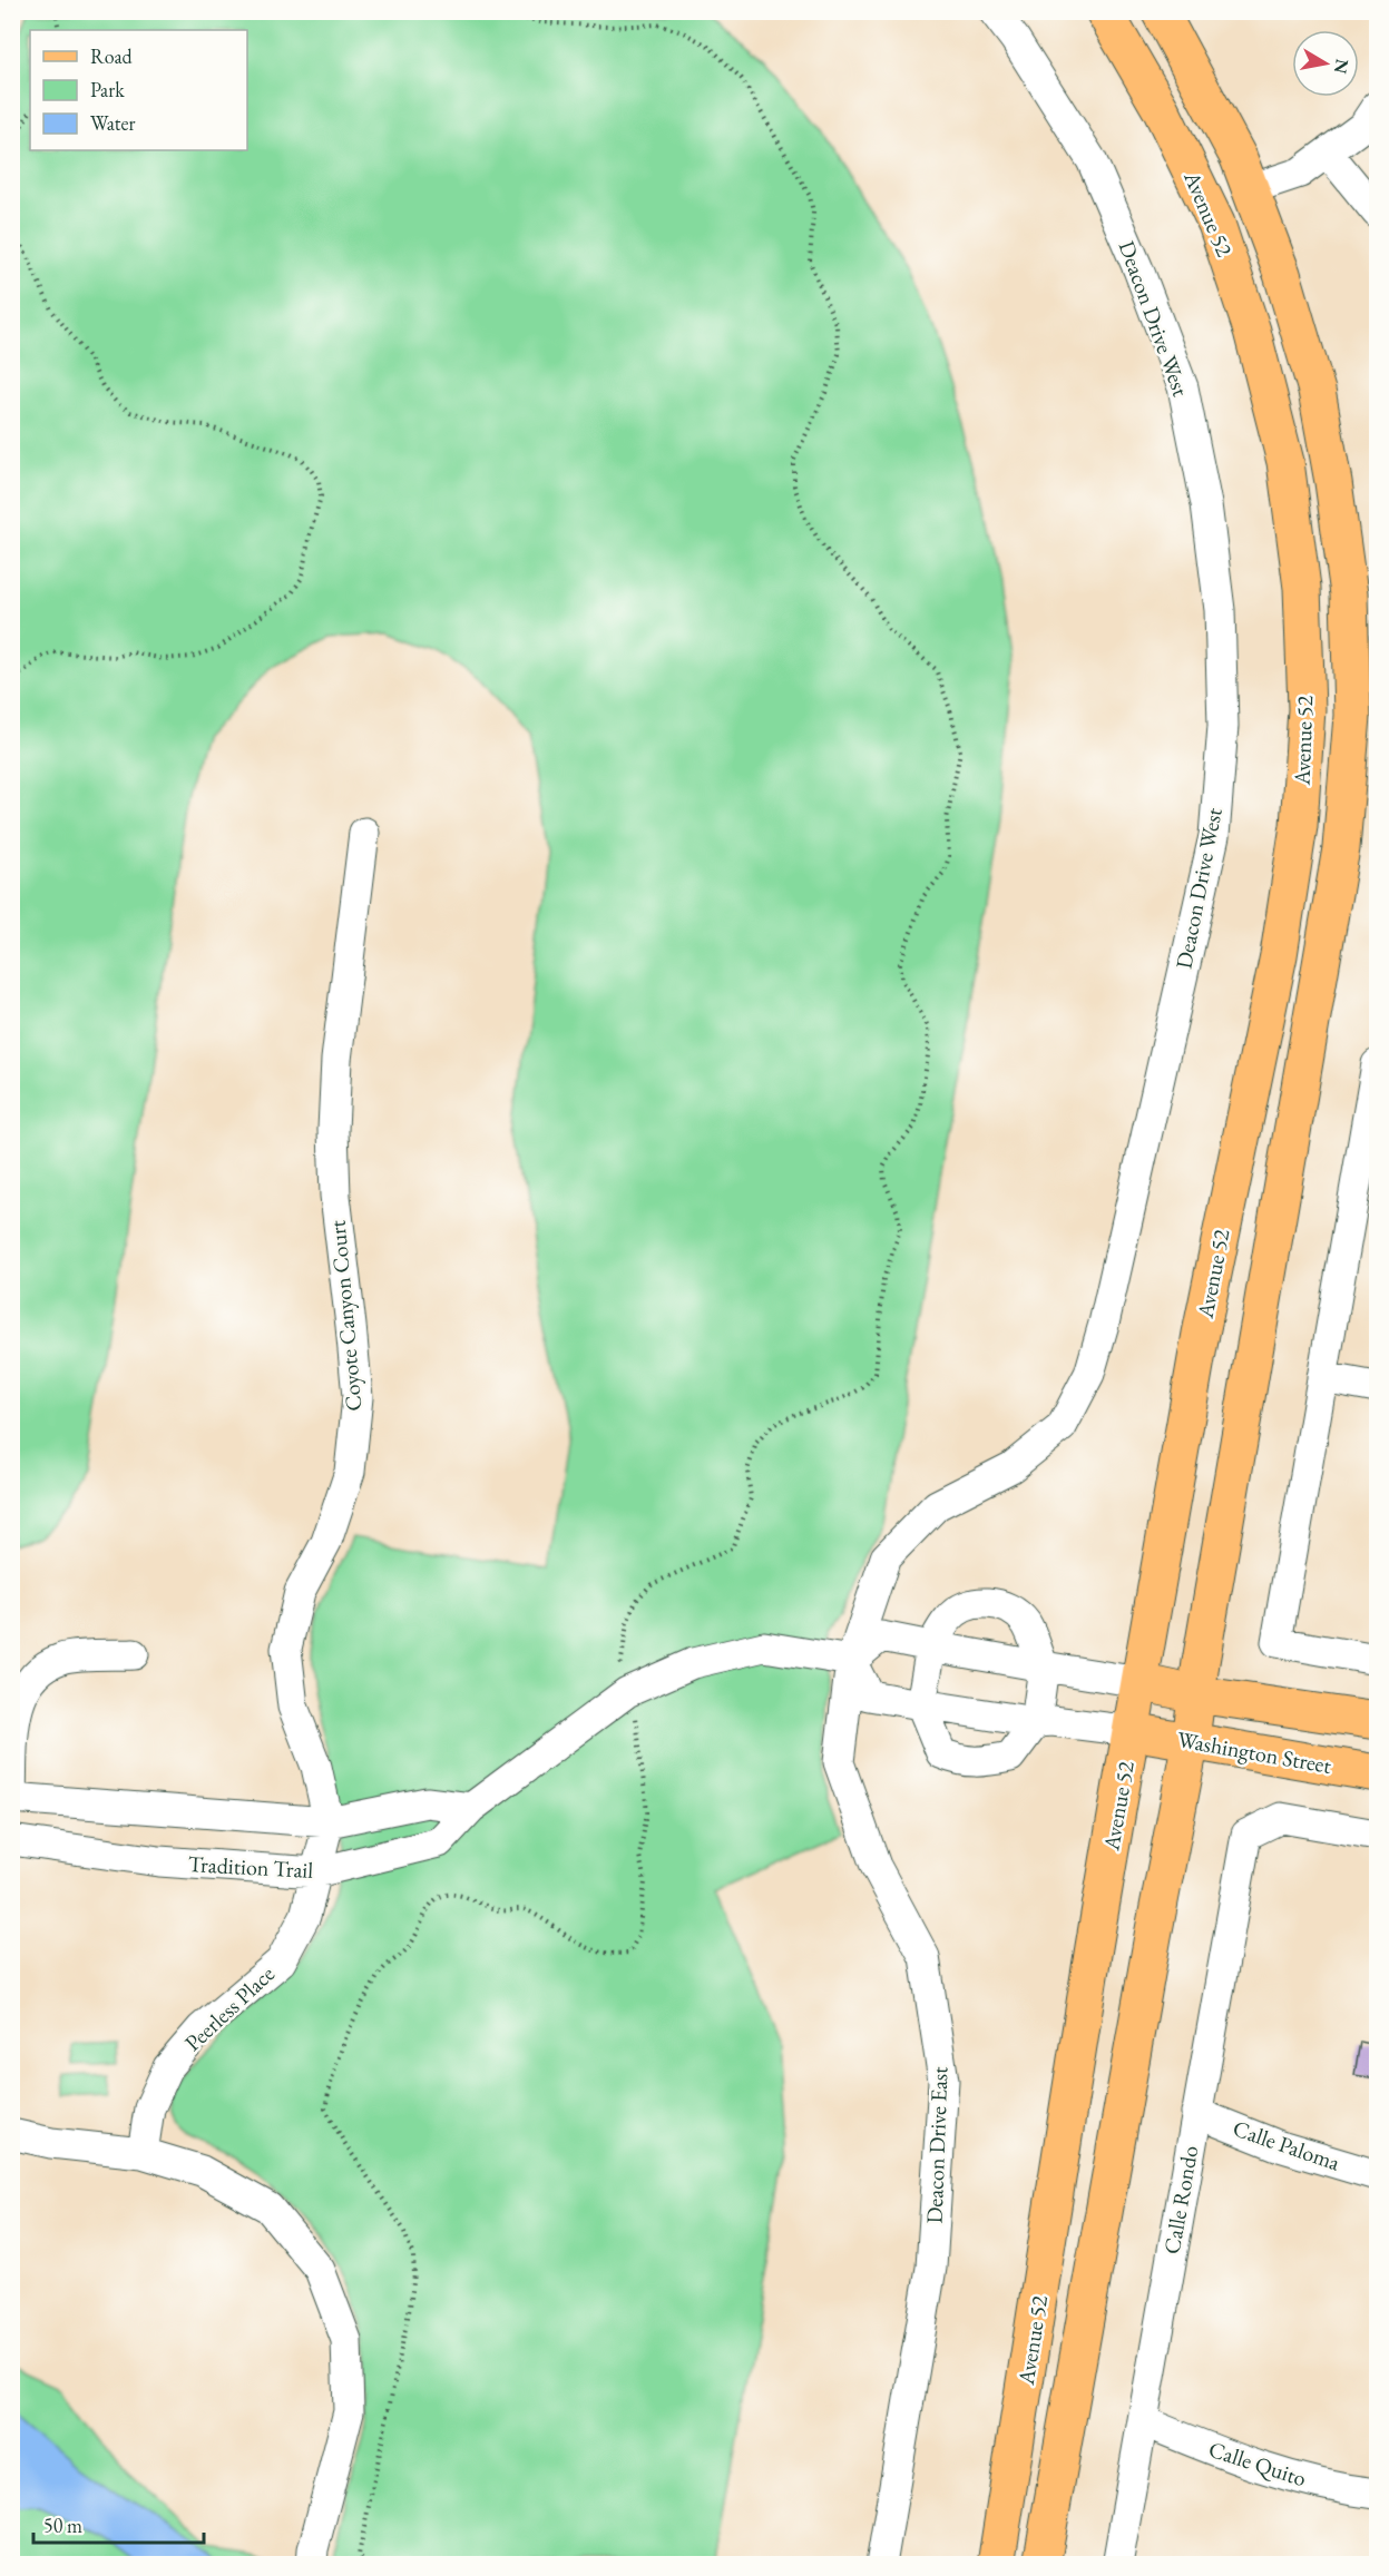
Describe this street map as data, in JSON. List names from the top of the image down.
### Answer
{
  "streets": {
    "main road": ["Avenue 52", "Washington Street"],
    "street": [
      "Deacon Drive West",
      "Coyote Canyon Court",
      "Tradition Trail",
      "Peerless Place",
      "Deacon Drive East",
      "Calle Paloma",
      "Calle Rondo",
      "Calle Quito"
    ]
  },
  "crossings": [
    ["Avenue 52", "Washington Street"],
    ["Deacon Drive West", "Tradition Trail"],
    ["Deacon Drive West", "Deacon Drive East"],
    ["Coyote Canyon Court", "Peerless Place"],
    ["Tradition Trail", "Peerless Place"],
    ["Tradition Trail", "Deacon Drive East"],
    ["Calle Paloma", "Calle Rondo"],
    ["Calle Rondo", "Calle Quito"]
  ],
  "legend": ["Road", "Park", "Water"],
  "scale_bar": "50 m",
  "north": "right"
}
